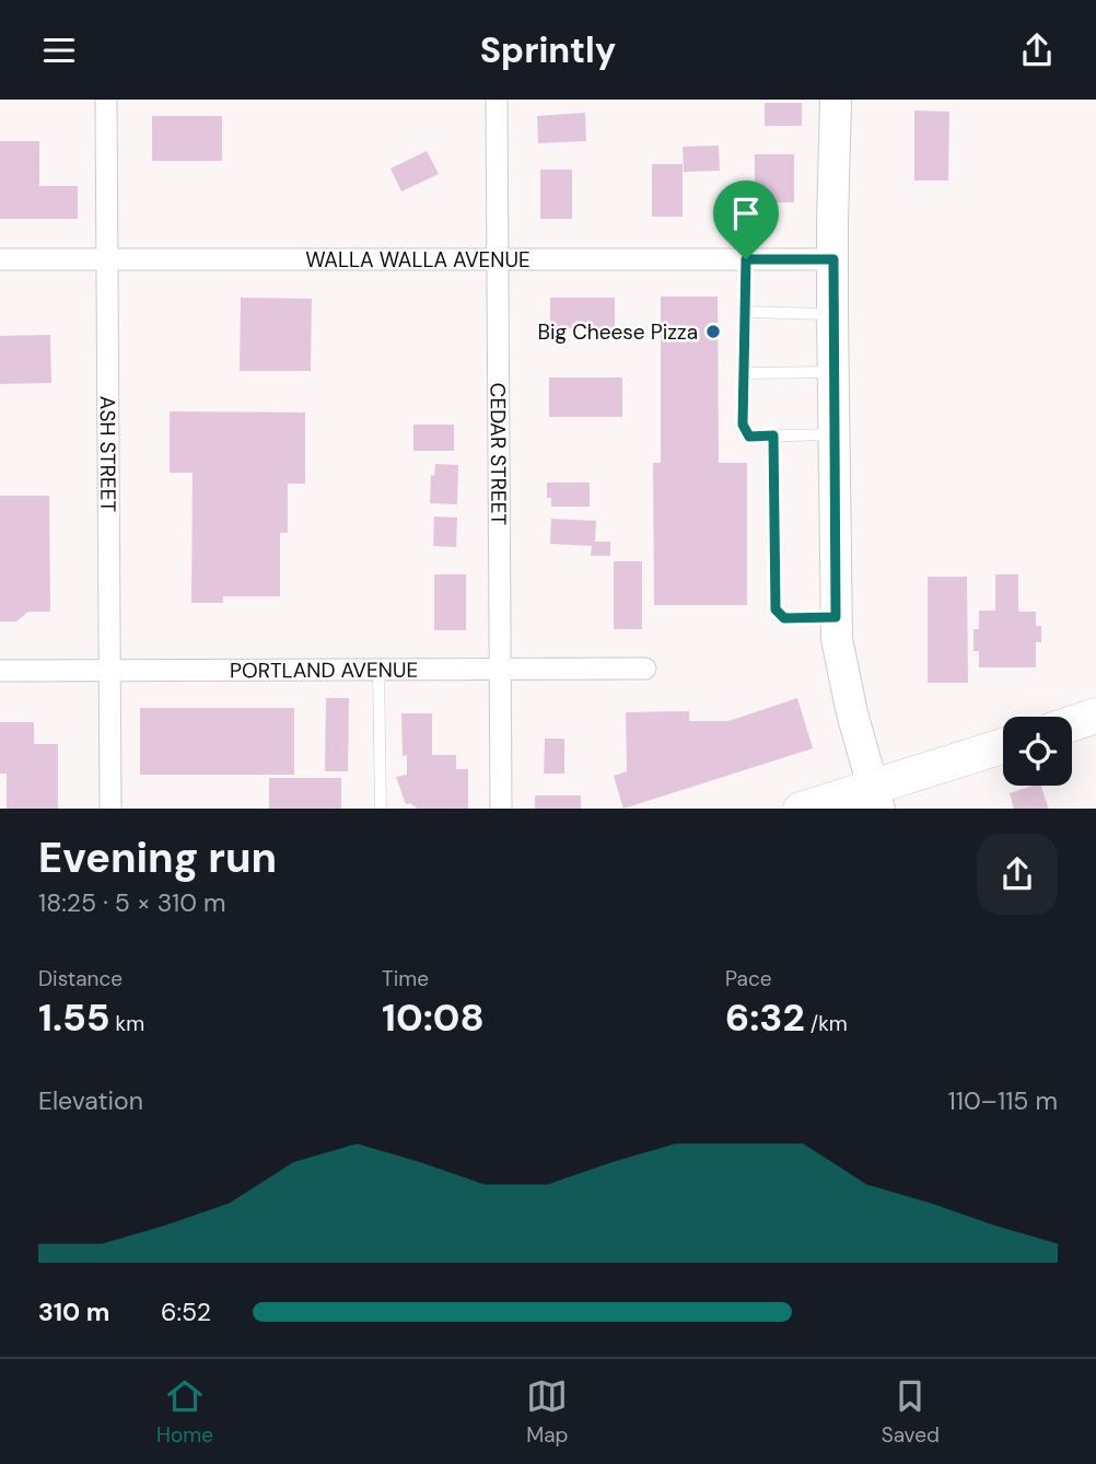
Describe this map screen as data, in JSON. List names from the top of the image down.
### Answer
{
  "streets": {
    "street": [
      "WALLA WALLA AVENUE",
      "ASH STREET",
      "CEDAR STREET",
      "PORTLAND AVENUE"
    ]
  },
  "crossings": [
    ["WALLA WALLA AVENUE", "ASH STREET"],
    ["WALLA WALLA AVENUE", "CEDAR STREET"],
    ["ASH STREET", "PORTLAND AVENUE"],
    ["CEDAR STREET", "PORTLAND AVENUE"]
  ],
  "places": ["Big Cheese Pizza"],
  "page": {
    "header": "Sprintly",
    "heading": ["Evening run", "18:25 · 5 × 310 m"],
    "stats": [
      ["Distance", "1.55 km"],
      ["Time", "10:08"],
      ["Pace", "6:32 /km"]
    ],
    "chart": ["Elevation", "110–115 m"],
    "list": [
      {
        "name": "310 m",
        "note": "6:52"
      }
    ],
    "tabs": ["Home", "Map", "Saved"]
  }
}
